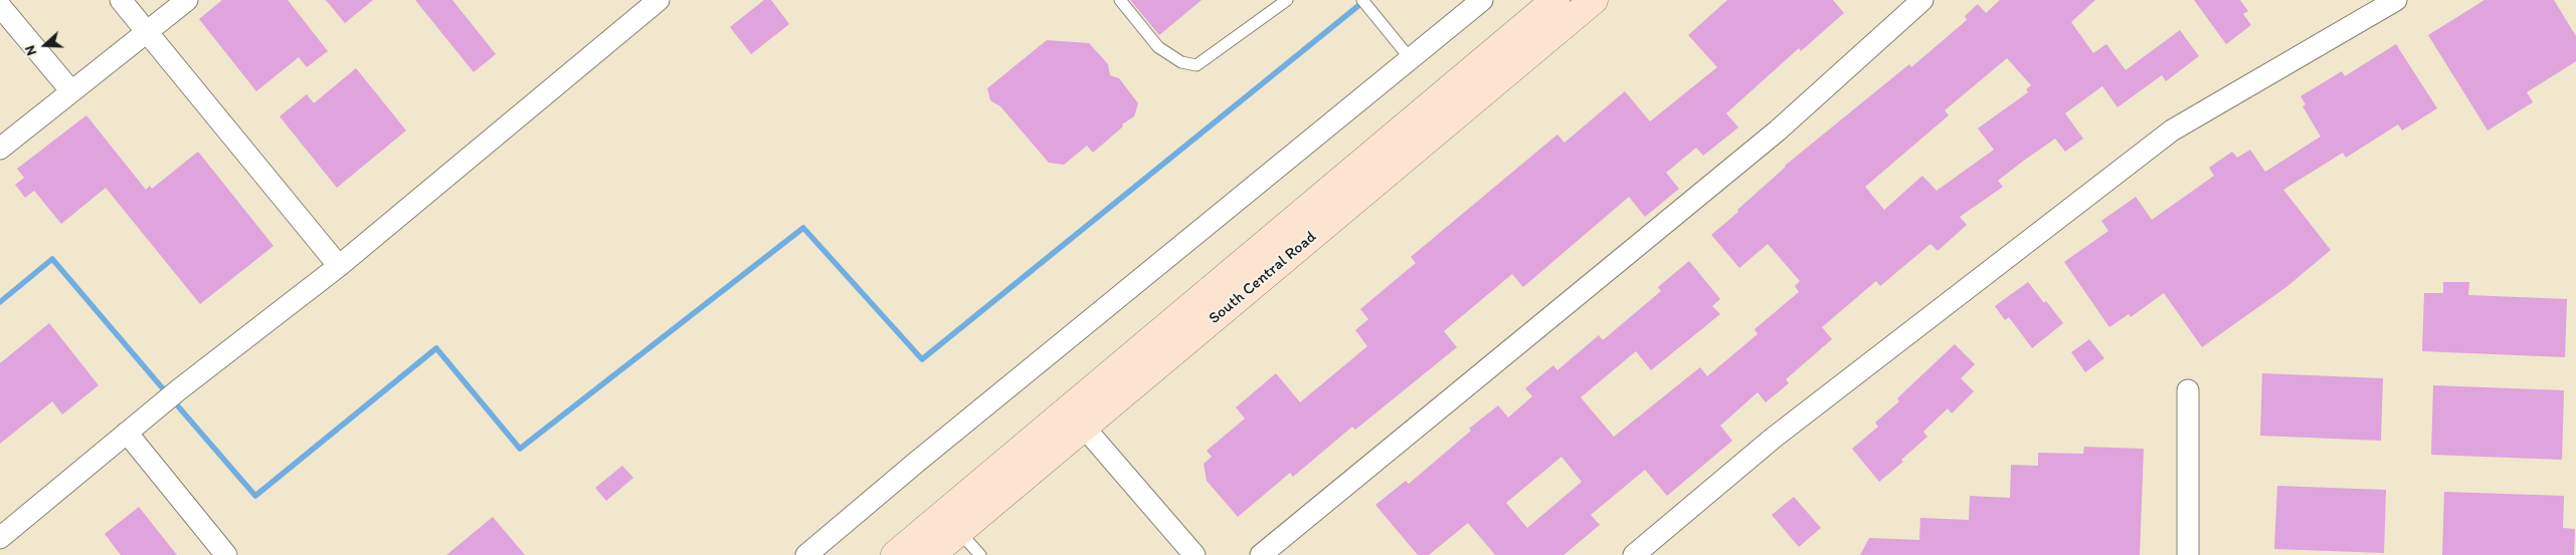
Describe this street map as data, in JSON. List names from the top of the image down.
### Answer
{
  "streets": {
    "main road": ["South Central Road"]
  },
  "north": "left"
}
